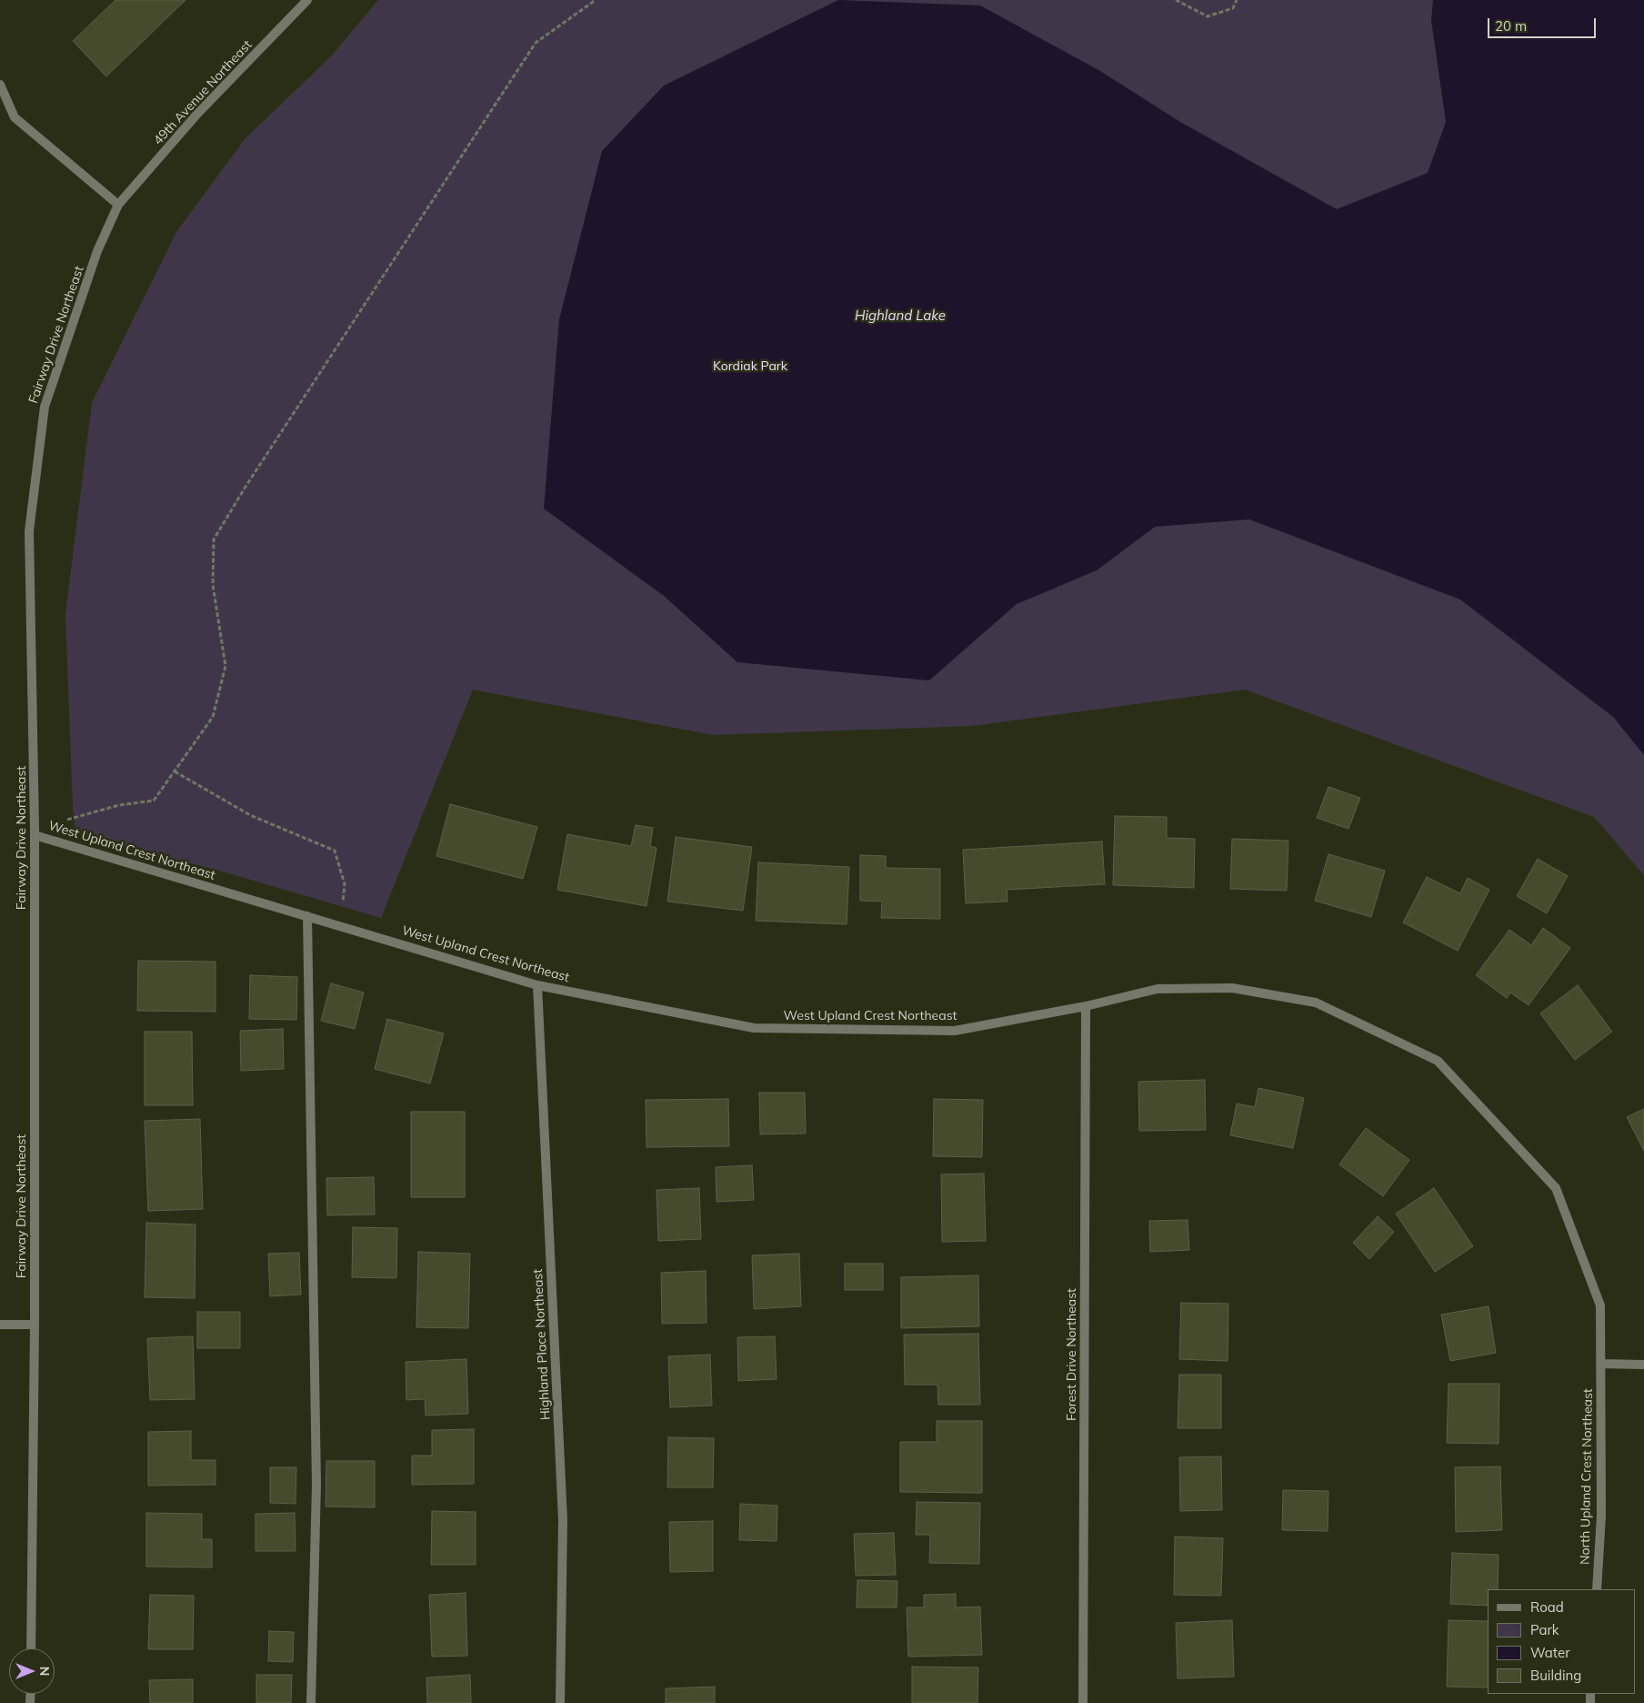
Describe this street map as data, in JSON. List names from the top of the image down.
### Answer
{
  "streets": {
    "street": [
      "49th Avenue Northeast",
      "Fairway Drive Northeast",
      "West Upland Crest Northeast",
      "Highland Place Northeast",
      "Forest Drive Northeast",
      "North Upland Crest Northeast"
    ]
  },
  "crossings": [
    ["49th Avenue Northeast", "Fairway Drive Northeast"],
    ["Fairway Drive Northeast", "West Upland Crest Northeast"],
    ["West Upland Crest Northeast", "Highland Place Northeast"],
    ["West Upland Crest Northeast", "Forest Drive Northeast"],
    ["West Upland Crest Northeast", "North Upland Crest Northeast"]
  ],
  "water": ["Highland Lake"],
  "parks": ["Kordiak Park"],
  "legend": [
    "Road",
    "Park",
    "Water",
    "Building"
  ],
  "scale_bar": "20 m",
  "north": "right"
}
